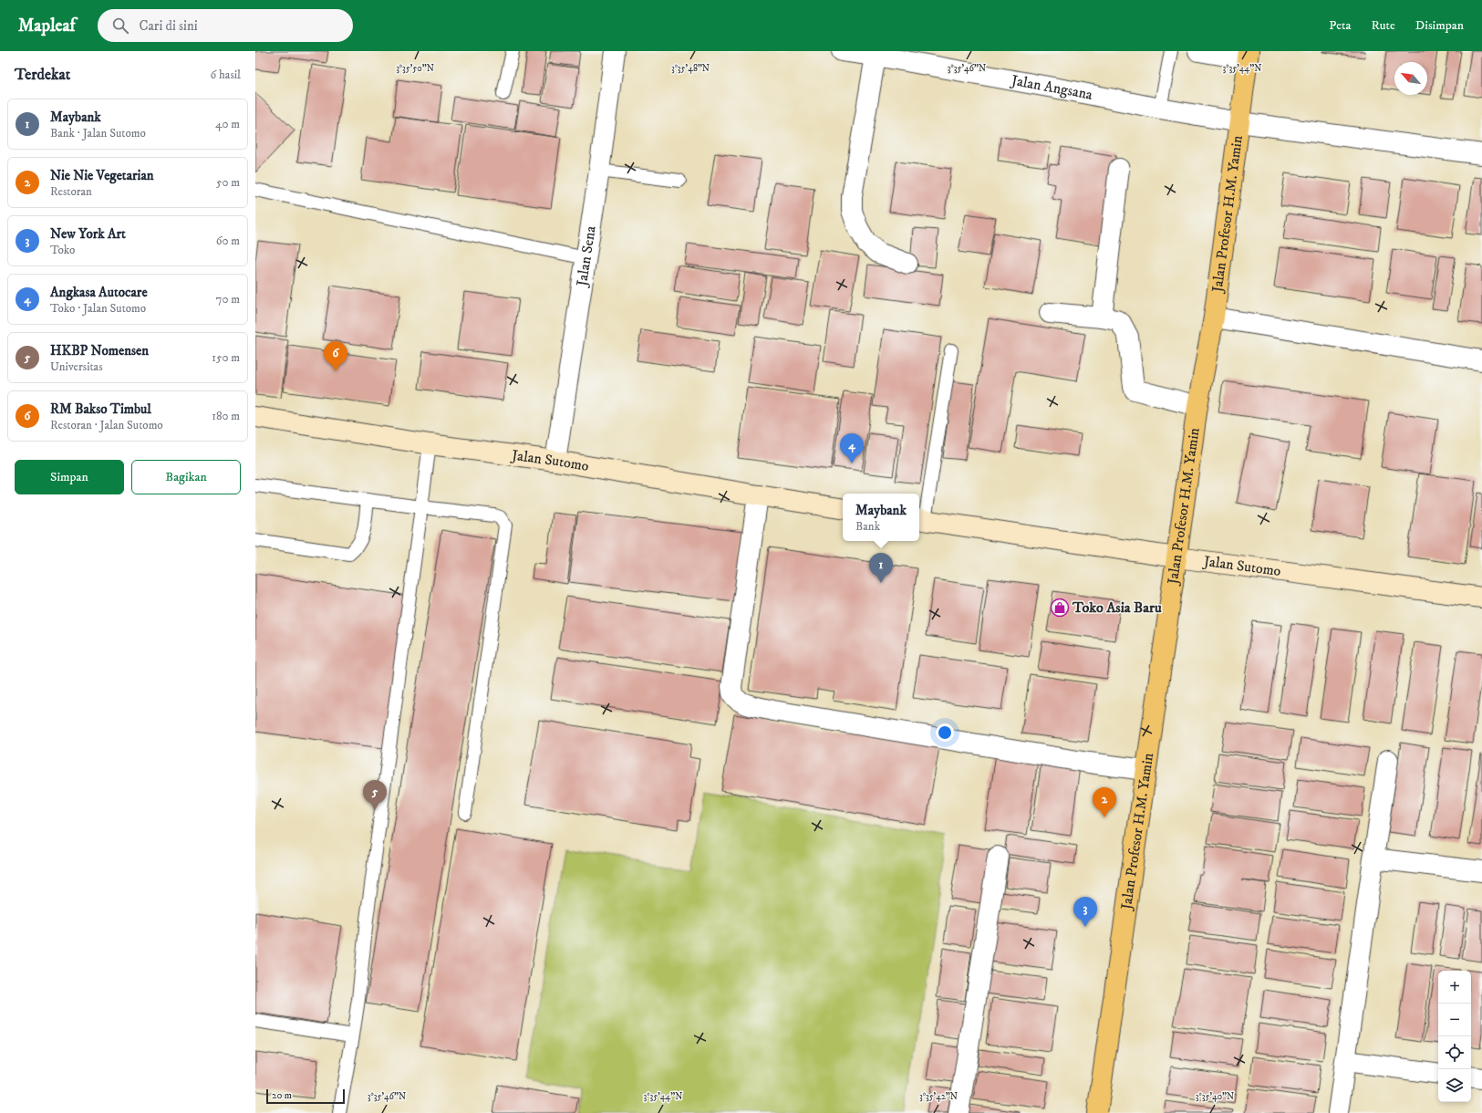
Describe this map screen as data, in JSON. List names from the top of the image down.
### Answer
{
  "streets": {
    "main road": ["Jalan Profesor H.M. Yamin", "Jalan Sutomo"],
    "street": ["Jalan Angsana", "Jalan Sena"]
  },
  "crossings": [
    ["Jalan Angsana", "Jalan Profesor H.M. Yamin"],
    ["Jalan Profesor H.M. Yamin", "Jalan Sutomo"],
    ["Jalan Sena", "Jalan Sutomo"]
  ],
  "places": {
    "shop": ["Toko Asia Baru"]
  },
  "scale_bar": "20 m",
  "north": "top left",
  "page": {
    "header": "Mapleaf",
    "search": "Cari di sini",
    "nav": ["Peta", "Rute", "Disimpan"],
    "heading": ["Terdekat", "6 hasil"],
    "list": [
      {
        "mark": "1",
        "name": "Maybank",
        "note": "Bank · Jalan Sutomo",
        "value": "40 m"
      },
      {
        "mark": "2",
        "name": "Nie Nie Vegetarian",
        "note": "Restoran",
        "value": "50 m"
      },
      {
        "mark": "3",
        "name": "New York Art",
        "note": "Toko",
        "value": "60 m"
      },
      {
        "mark": "4",
        "name": "Angkasa Autocare",
        "note": "Toko · Jalan Sutomo",
        "value": "70 m"
      },
      {
        "mark": "5",
        "name": "HKBP Nomensen",
        "note": "Universitas",
        "value": "150 m"
      },
      {
        "mark": "6",
        "name": "RM Bakso Timbul",
        "note": "Restoran · Jalan Sutomo",
        "value": "180 m"
      }
    ],
    "pins": [
      "6",
      "4",
      "1",
      "5",
      "2",
      "3"
    ],
    "buttons": ["Simpan", "Bagikan"],
    "popup": ["Maybank", "Bank"],
    "map_buttons": ["+", "−"],
    "scale": "20 m"
  },
  "coordinates": [
    "3°35'50\"N",
    "3°35'48\"N",
    "3°35'46\"N",
    "3°35'44\"N",
    "3°35'42\"N",
    "3°35'40\"N"
  ]
}
